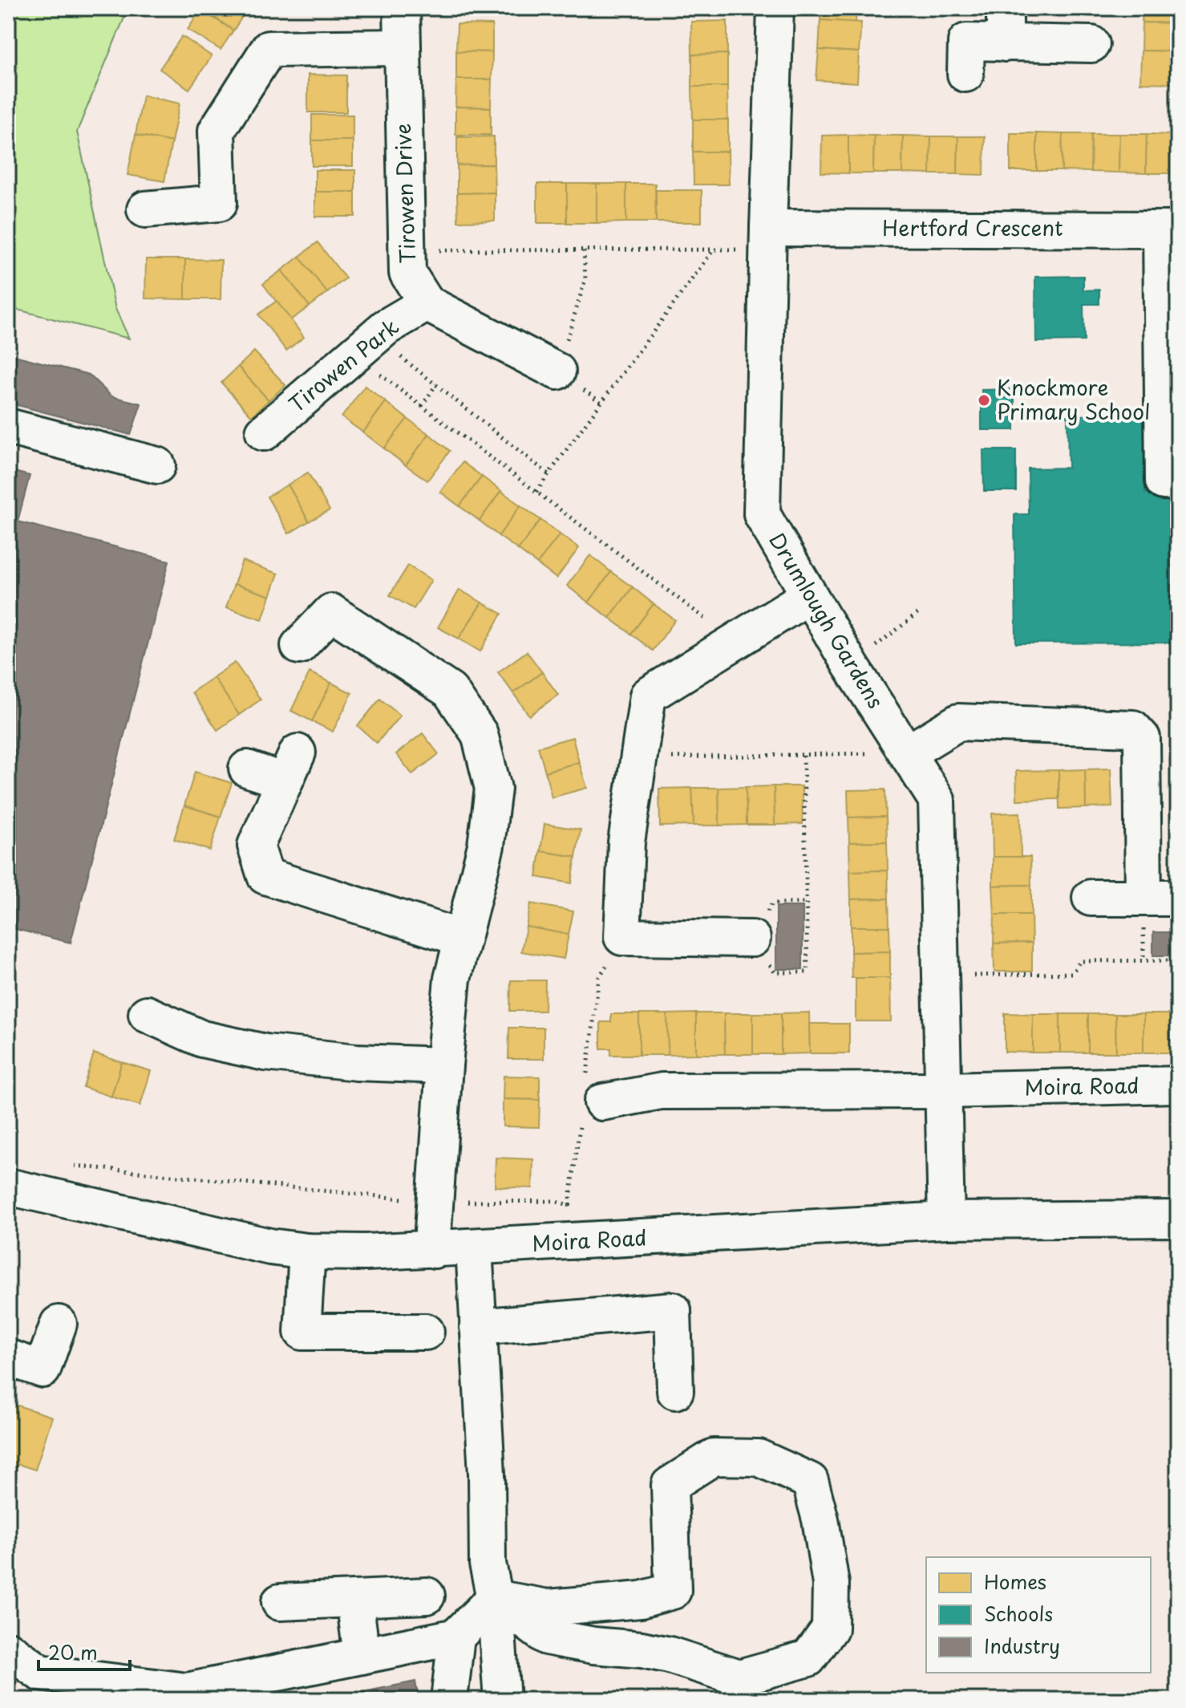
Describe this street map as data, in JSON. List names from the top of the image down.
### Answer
{
  "streets": {
    "main road": [
      "Tirowen Drive",
      "Hertford Crescent",
      "Tirowen Park",
      "Drumlough Gardens",
      "Moira Road"
    ]
  },
  "crossings": [
    ["Tirowen Drive", "Tirowen Park"],
    ["Hertford Crescent", "Drumlough Gardens"],
    ["Drumlough Gardens", "Moira Road"]
  ],
  "places": ["Knockmore Primary School"],
  "legend": ["Homes", "Schools", "Industry"],
  "scale_bar": "20 m"
}
